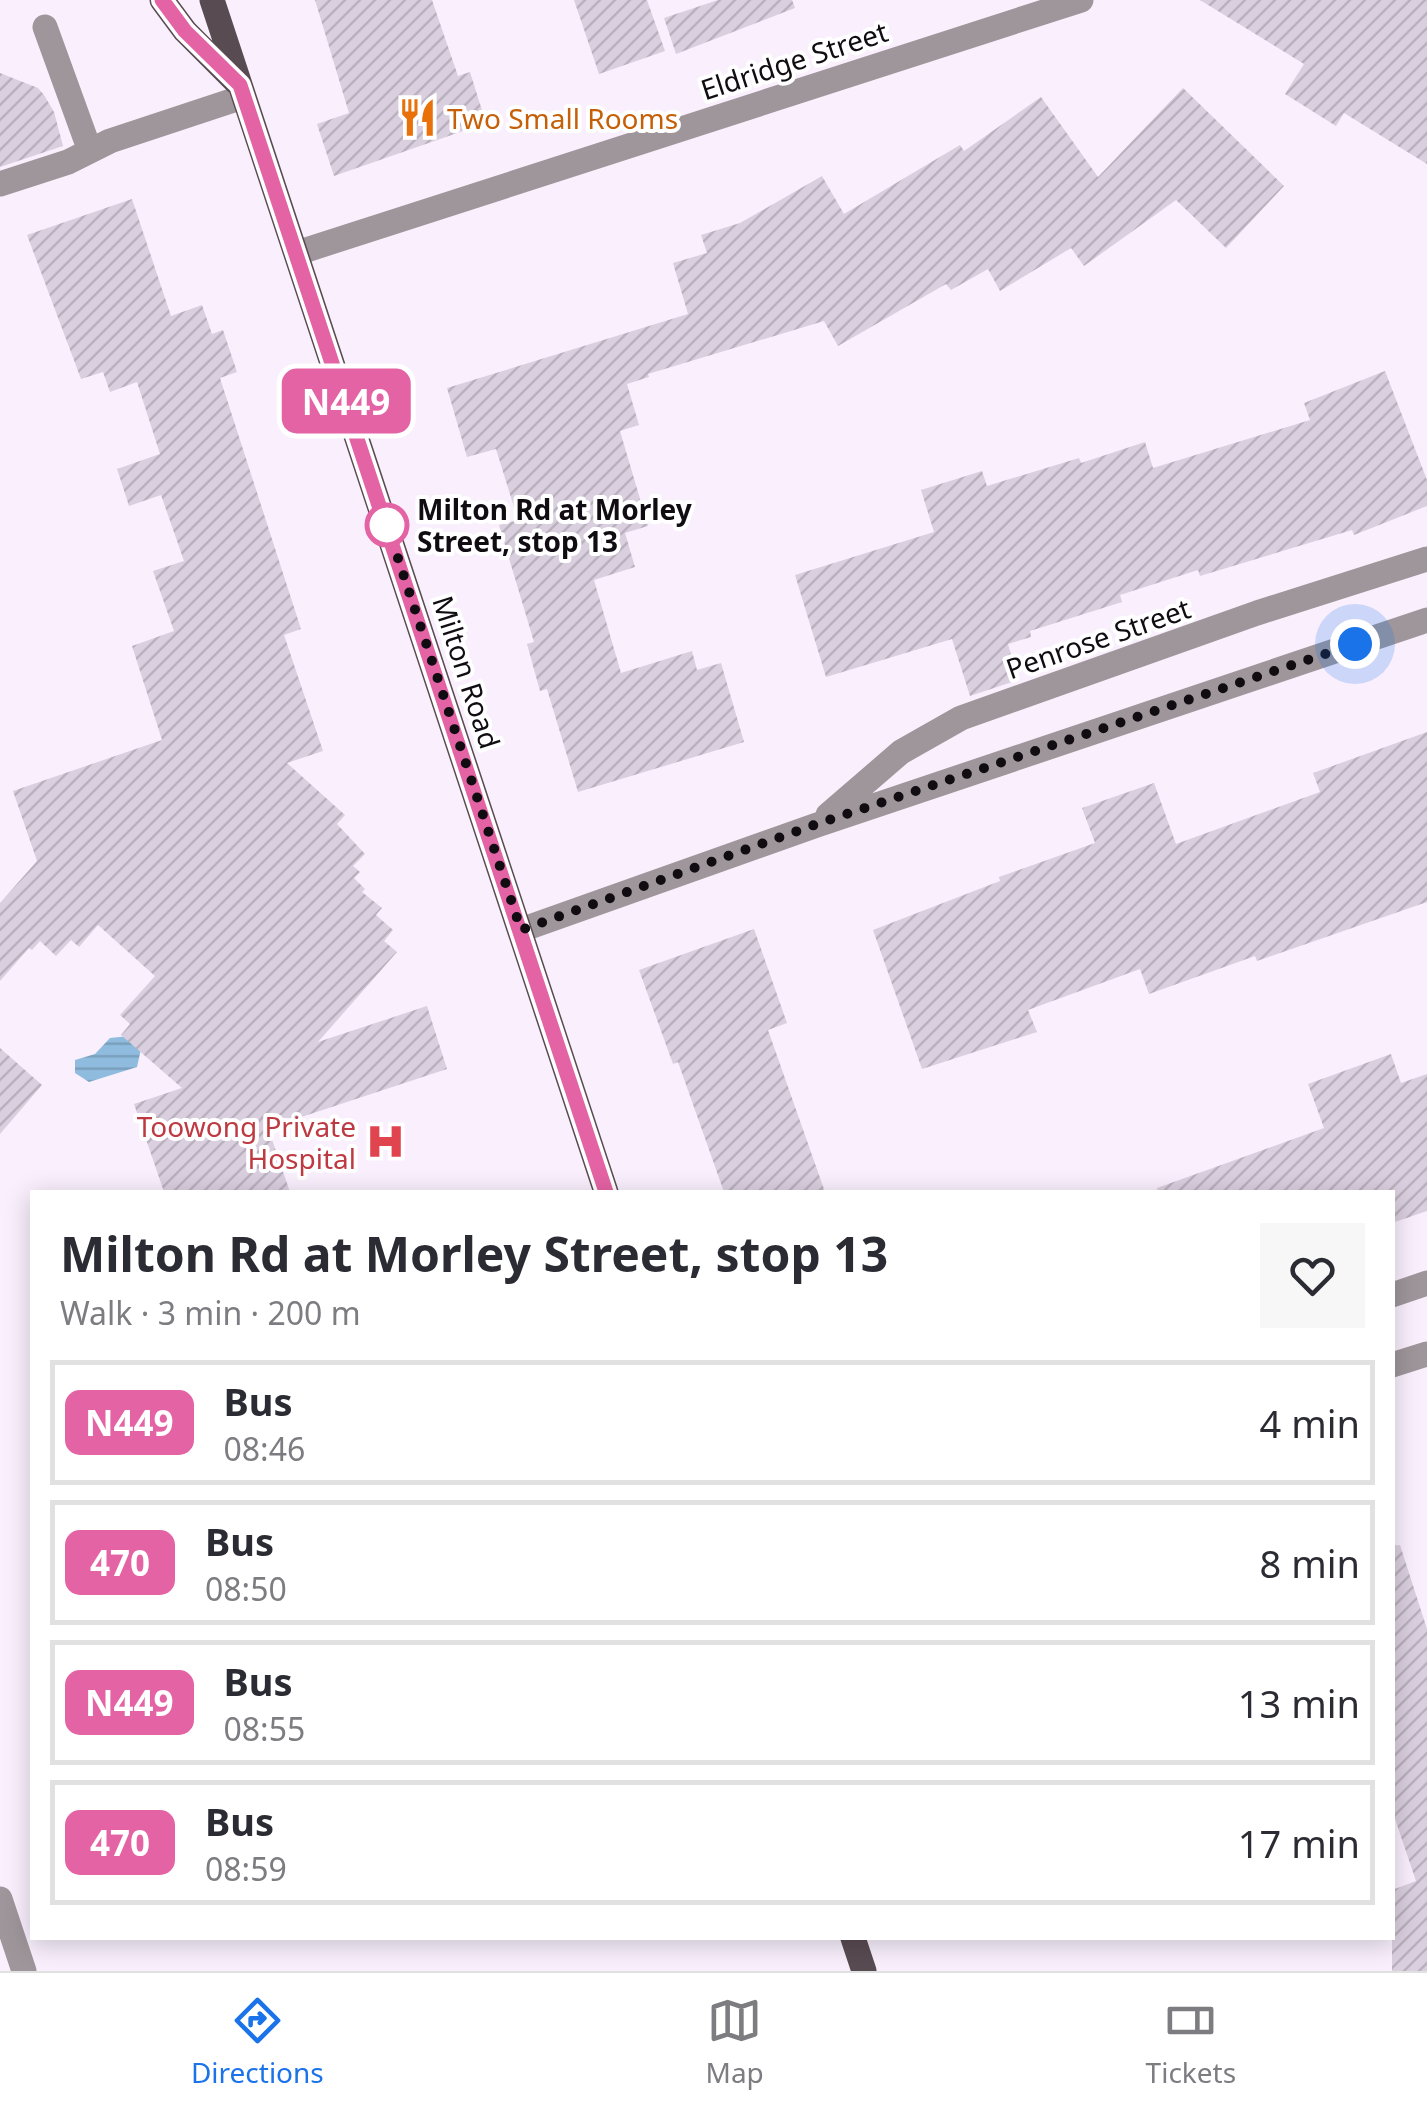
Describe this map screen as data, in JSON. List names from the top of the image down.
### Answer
{
  "streets": {
    "main road": ["Milton Road"],
    "street": ["Eldridge Street", "Penrose Street"]
  },
  "crossings": [
    ["Eldridge Street", "Milton Road"],
    ["Penrose Street", "Milton Road"]
  ],
  "places": {
    "restaurant": ["Two Small Rooms"],
    "other": ["Milton Rd at Morley Street, stop 13"],
    "hospital": ["Toowong Private Hospital"]
  },
  "lines": ["bus line N449"],
  "page": {
    "on_map": "N449",
    "heading": ["Milton Rd at Morley Street, stop 13", "Walk · 3 min · 200 m"],
    "list": [
      {
        "mark": "N449",
        "name": "Bus",
        "note": "08:46",
        "value": "4 min"
      },
      {
        "mark": "470",
        "name": "Bus",
        "note": "08:50",
        "value": "8 min"
      },
      {
        "mark": "N449",
        "name": "Bus",
        "note": "08:55",
        "value": "13 min"
      },
      {
        "mark": "470",
        "name": "Bus",
        "note": "08:59",
        "value": "17 min"
      }
    ],
    "tabs": ["Directions", "Map", "Tickets"]
  }
}
